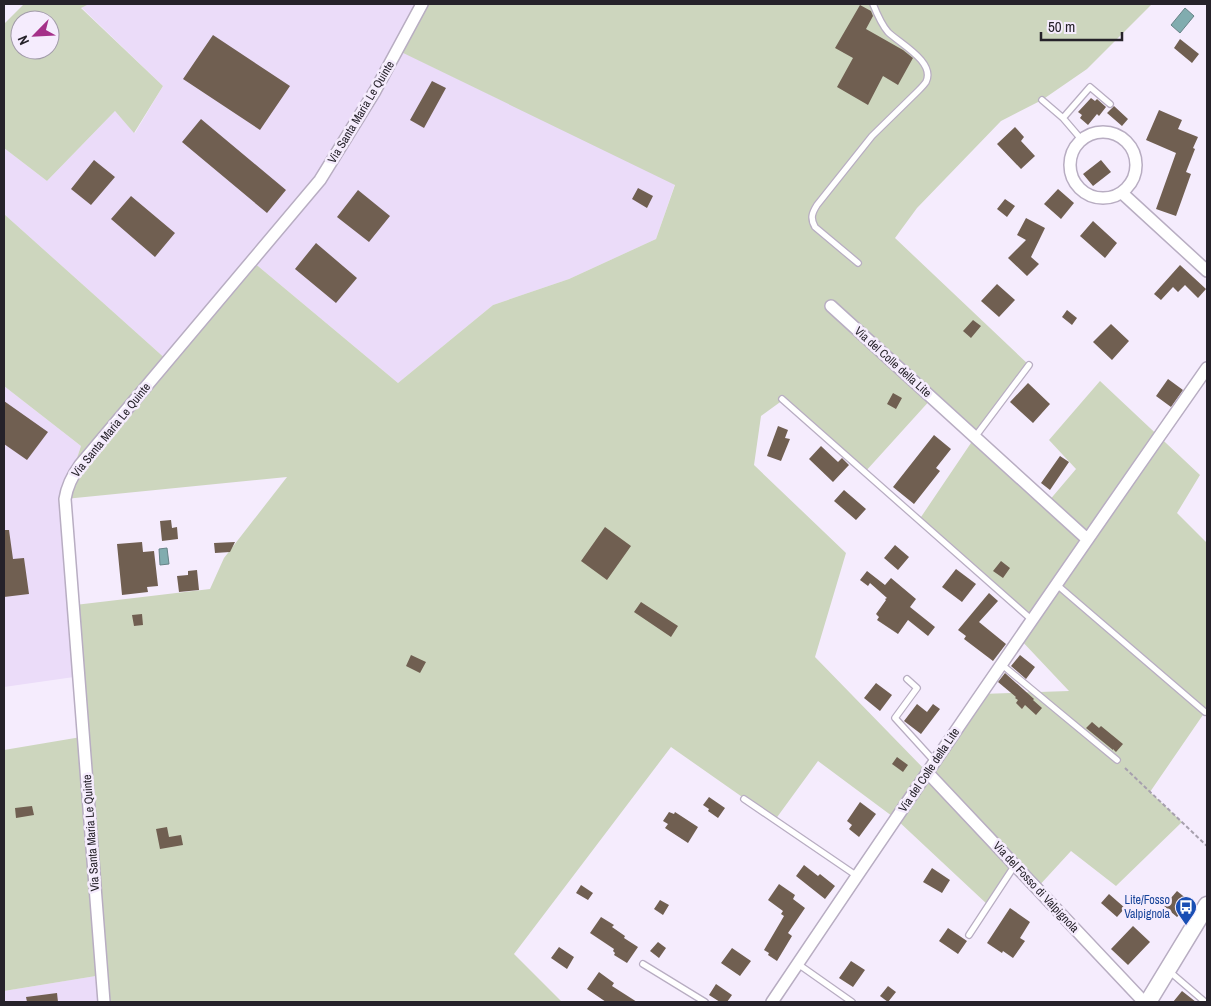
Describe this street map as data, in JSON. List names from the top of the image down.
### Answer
{
  "streets": {
    "street": ["Via Santa Maria Le Quinte", "Via del Colle della Lite", "Via del Fosso di Valpignola"]
  },
  "crossings": [
    ["Via del Colle della Lite", "Via del Fosso di Valpignola"]
  ],
  "places": {
    "bus stop": ["Lite/Fosso Valpignola"]
  },
  "scale_bar": "50 m",
  "north": "bottom left"
}
